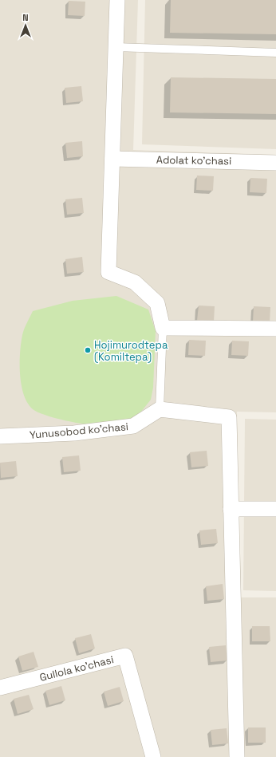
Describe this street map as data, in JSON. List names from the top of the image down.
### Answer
{
  "streets": {
    "street": ["Adolat ko'chasi", "Yunusobod ko'chasi", "Gullola ko'chasi"]
  },
  "places": ["Hojimurodtepa (Komiltepa)"],
  "north": "top"
}
